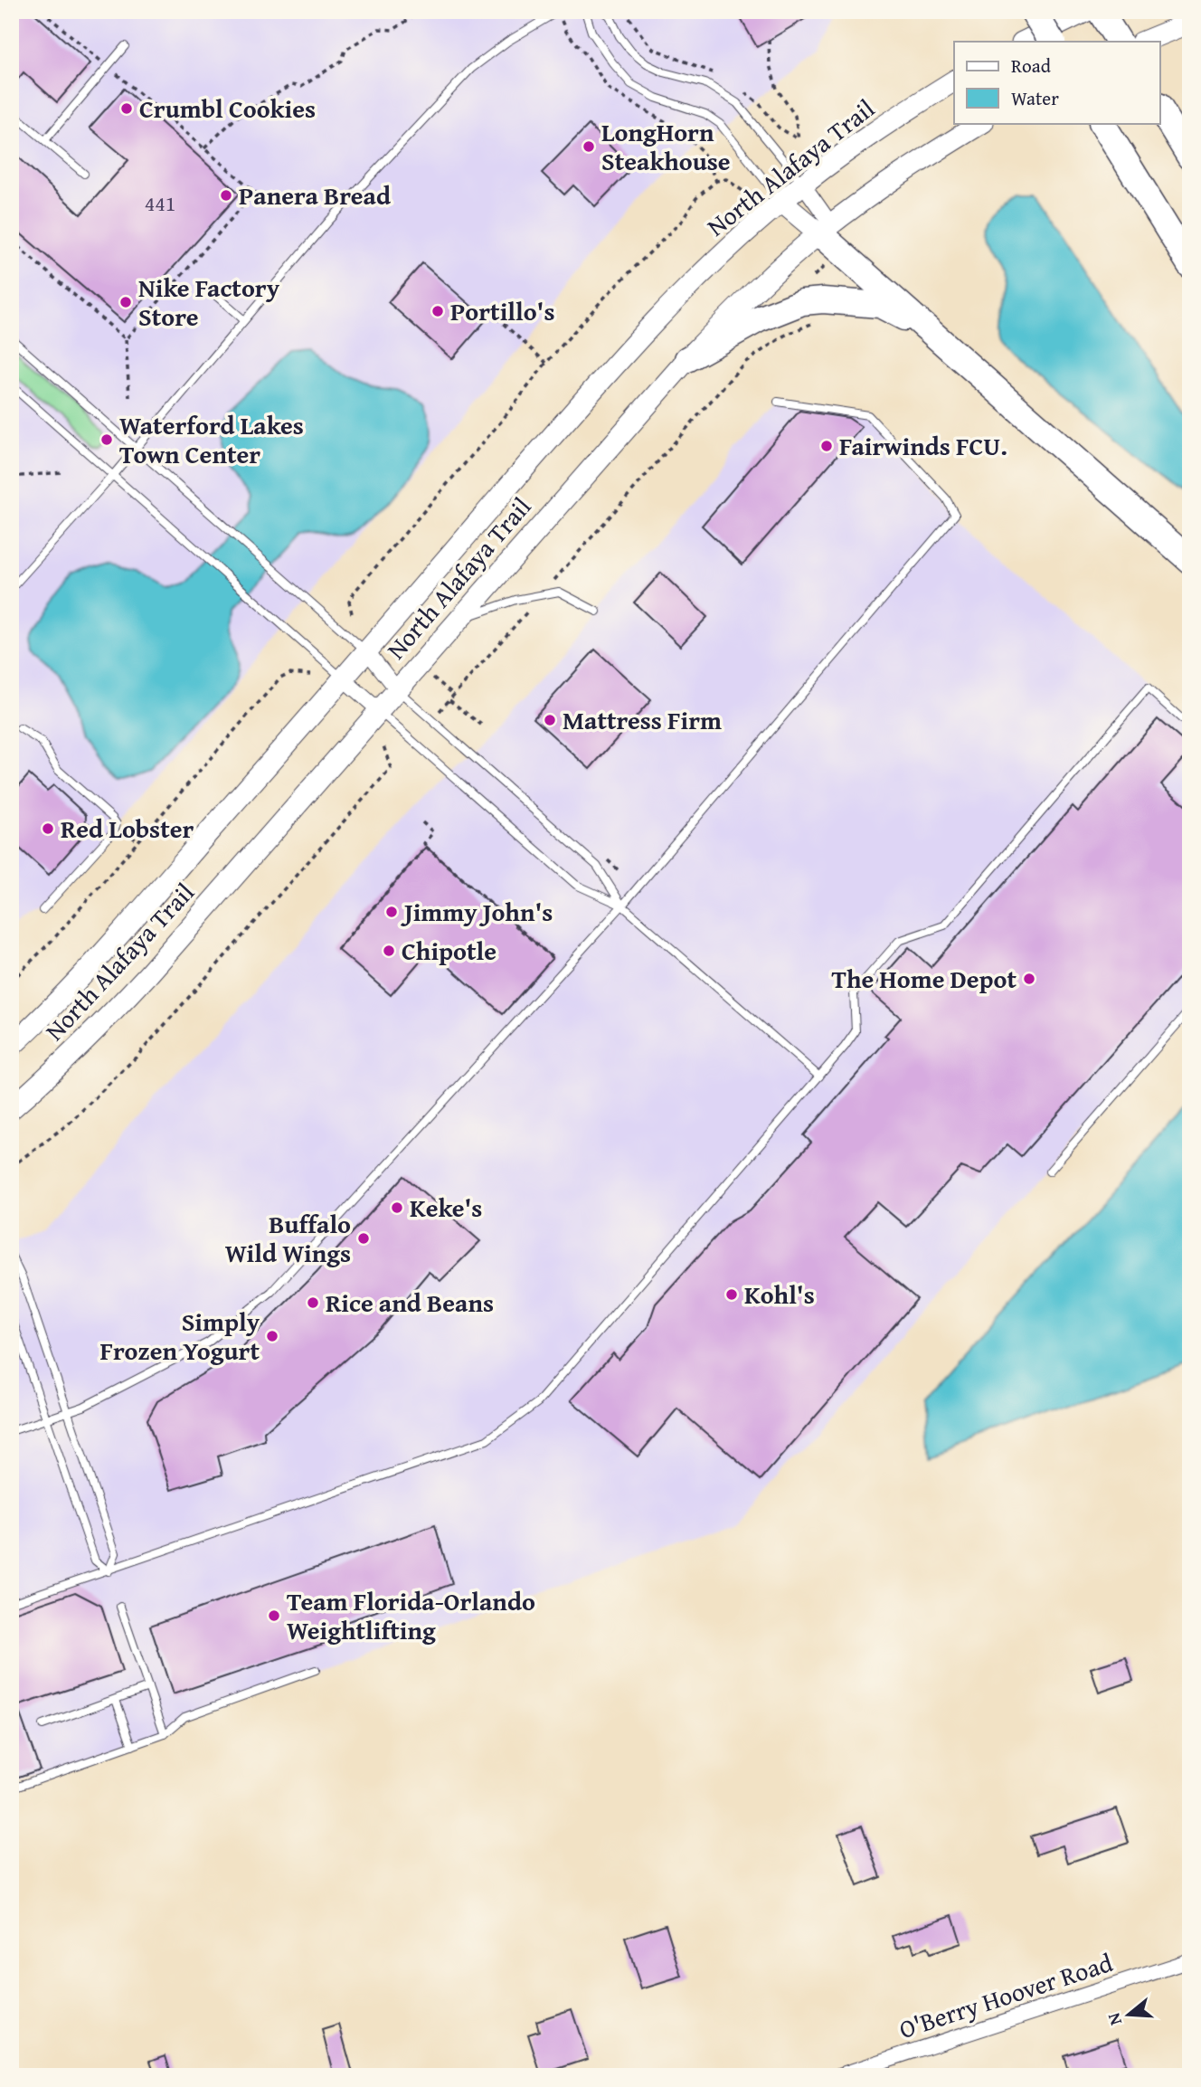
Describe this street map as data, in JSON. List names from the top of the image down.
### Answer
{
  "streets": {
    "main road": ["North Alafaya Trail"],
    "street": ["O'Berry Hoover Road"]
  },
  "places": [
    "Crumbl Cookies",
    "LongHorn Steakhouse",
    "Panera Bread",
    "Nike Factory Store",
    "Portillo's",
    "Waterford Lakes Town Center",
    "Fairwinds FCU.",
    "Mattress Firm",
    "Red Lobster",
    "Jimmy John's",
    "Chipotle",
    "The Home Depot",
    "Keke's",
    "Buffalo Wild Wings",
    "Kohl's",
    "Rice and Beans",
    "Simply Frozen Yogurt",
    "Team Florida-Orlando Weightlifting"
  ],
  "house_numbers": ["441"],
  "legend": ["Road", "Water"],
  "north": "left"
}
